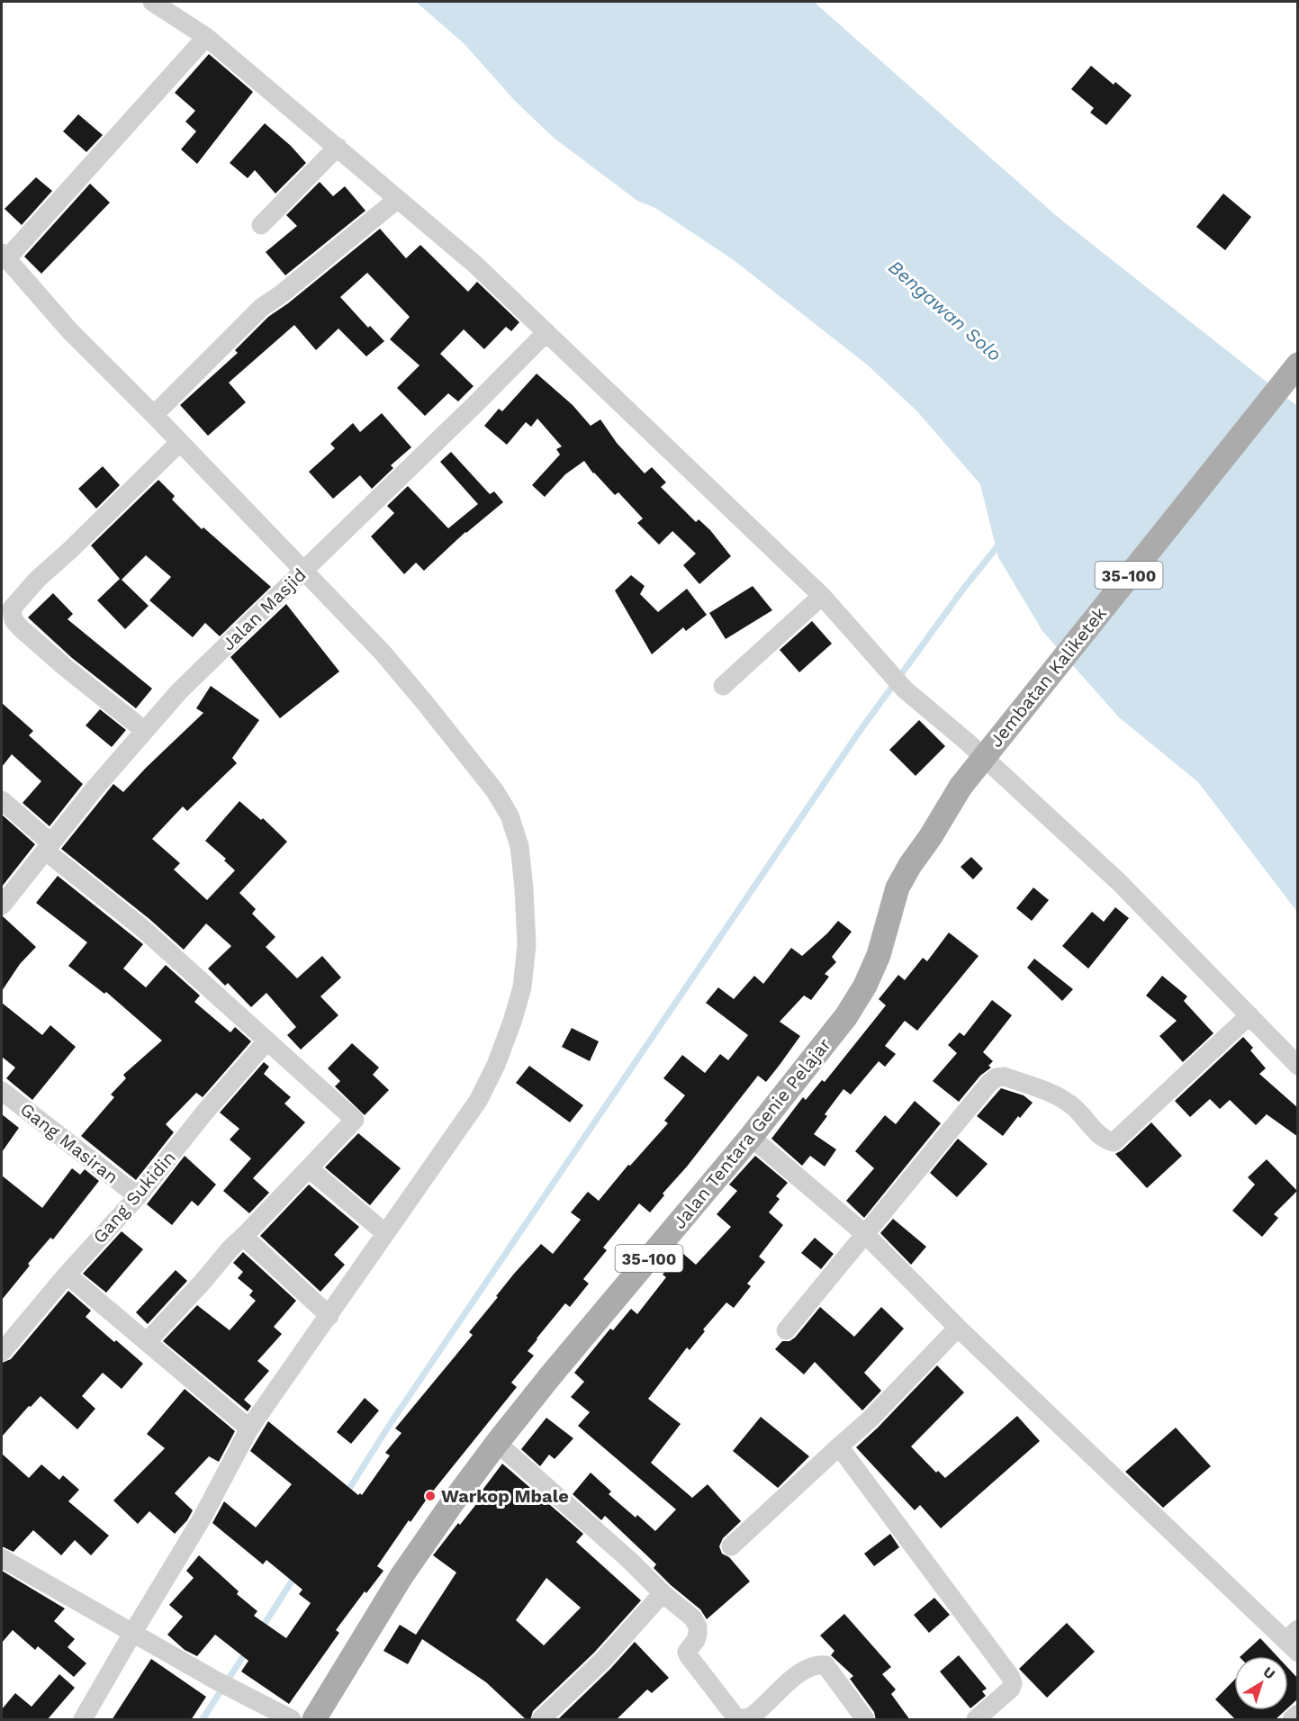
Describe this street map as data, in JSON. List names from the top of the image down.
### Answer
{
  "streets": {
    "main road": ["35-100", "Jembatan Kaliketek", "Jalan Tentara Genie Pelajar"],
    "street": ["Jalan Masjid", "Gang Masiran", "Gang Sukidin"]
  },
  "crossings": [
    ["Jembatan Kaliketek", "Jalan Tentara Genie Pelajar"],
    ["Gang Masiran", "Gang Sukidin"]
  ],
  "water": ["Bengawan Solo"],
  "places": ["Warkop Mbale"],
  "north": "top right"
}
